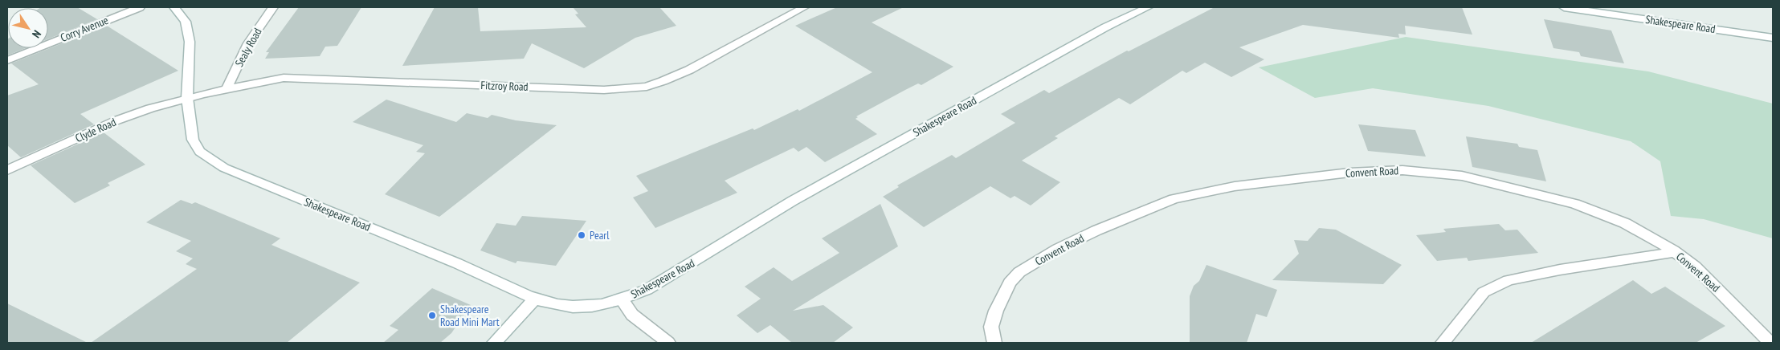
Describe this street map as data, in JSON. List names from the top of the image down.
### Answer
{
  "streets": {
    "street": [
      "Shakespeare Road",
      "Corry Avenue",
      "Sealy Road",
      "Fitzroy Road",
      "Clyde Road",
      "Convent Road"
    ]
  },
  "crossings": [
    ["Shakespeare Road", "Fitzroy Road"],
    ["Shakespeare Road", "Clyde Road"],
    ["Sealy Road", "Fitzroy Road"],
    ["Fitzroy Road", "Clyde Road"]
  ],
  "places": ["Pearl", "Shakespeare Road Mini Mart"],
  "north": "bottom right"
}
